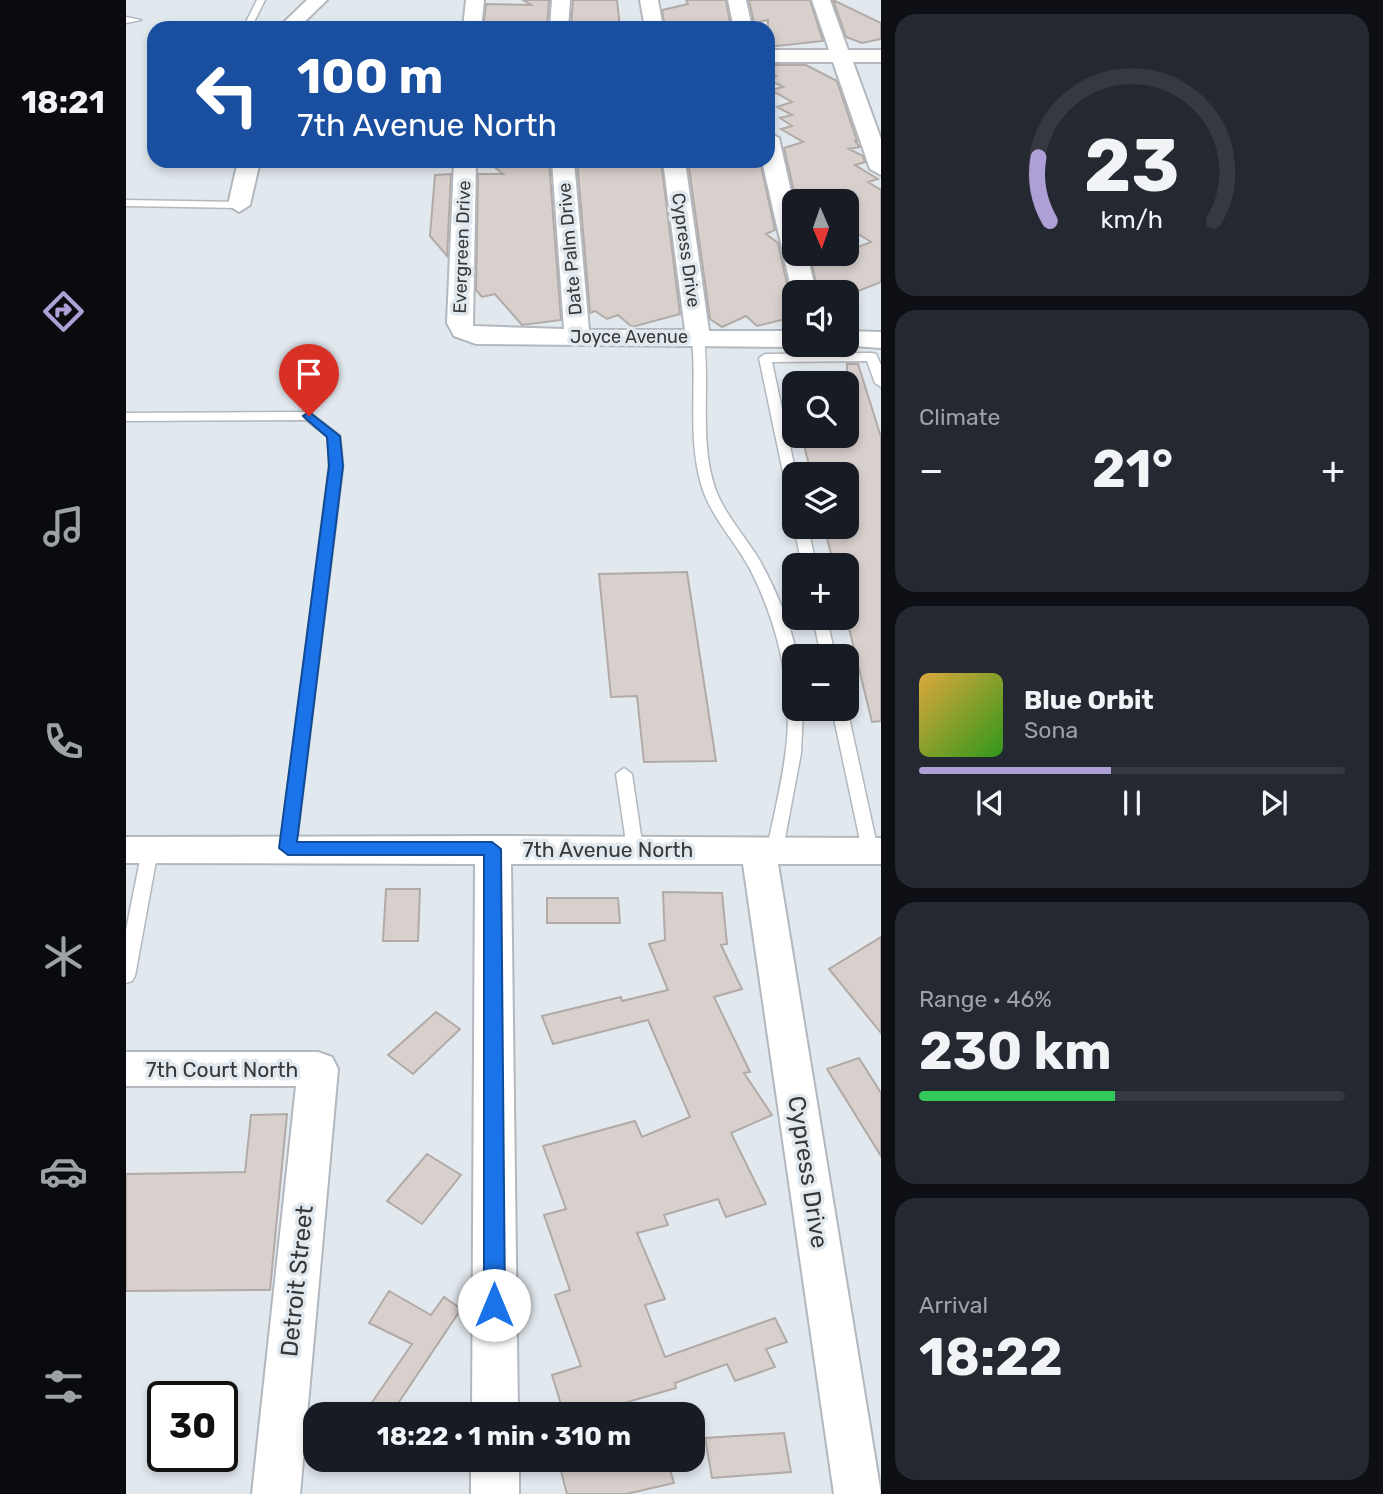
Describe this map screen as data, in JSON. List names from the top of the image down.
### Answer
{
  "streets": {
    "street": [
      "Evergreen Drive",
      "Date Palm Drive",
      "Cypress Drive",
      "Joyce Avenue",
      "7th Avenue North",
      "7th Court North",
      "Detroit Street"
    ]
  },
  "crossings": [
    ["Evergreen Drive", "Joyce Avenue"],
    ["Date Palm Drive", "Joyce Avenue"],
    ["Cypress Drive", "Joyce Avenue"],
    ["Cypress Drive", "7th Avenue North"],
    ["7th Court North", "Detroit Street"]
  ],
  "north": "bottom",
  "page": {
    "tabs": "18:21",
    "turn": ["100 m", "7th Avenue North"],
    "map_buttons": ["+", "−"],
    "tile": [
      "Climate",
      ["Range · 46%", "230 km"],
      ["Arrival", "18:22"]
    ],
    "heat": ["−", "21°", "+"],
    "song": ["Blue Orbit", "Sona"],
    "limit": "30",
    "trip": "18:22 · 1 min · 310 m",
    "gauge": ["23", "km/h"]
  }
}
